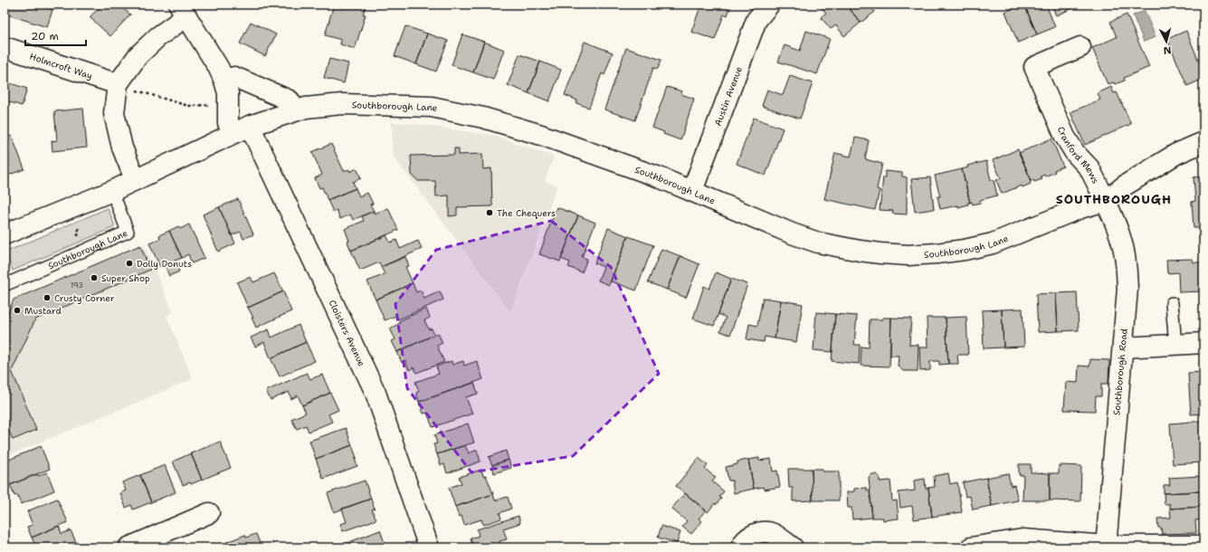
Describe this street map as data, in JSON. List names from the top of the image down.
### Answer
{
  "streets": {
    "street": [
      "Holmcroft Way",
      "Austin Avenue",
      "Southborough Lane",
      "Cranford Mews",
      "Cloisters Avenue",
      "Southborough Road"
    ]
  },
  "crossings": [
    ["Austin Avenue", "Southborough Lane"],
    ["Southborough Lane", "Cranford Mews"],
    ["Southborough Lane", "Cloisters Avenue"],
    ["Southborough Lane", "Southborough Road"],
    ["Cranford Mews", "Southborough Road"]
  ],
  "districts": ["SOUTHBOROUGH"],
  "places": [
    "The Chequers",
    "Dolly Donuts",
    "Super Shop",
    "Crusty Corner",
    "Mustard"
  ],
  "house_numbers": ["193"],
  "scale_bar": "20 m",
  "north": "bottom"
}
